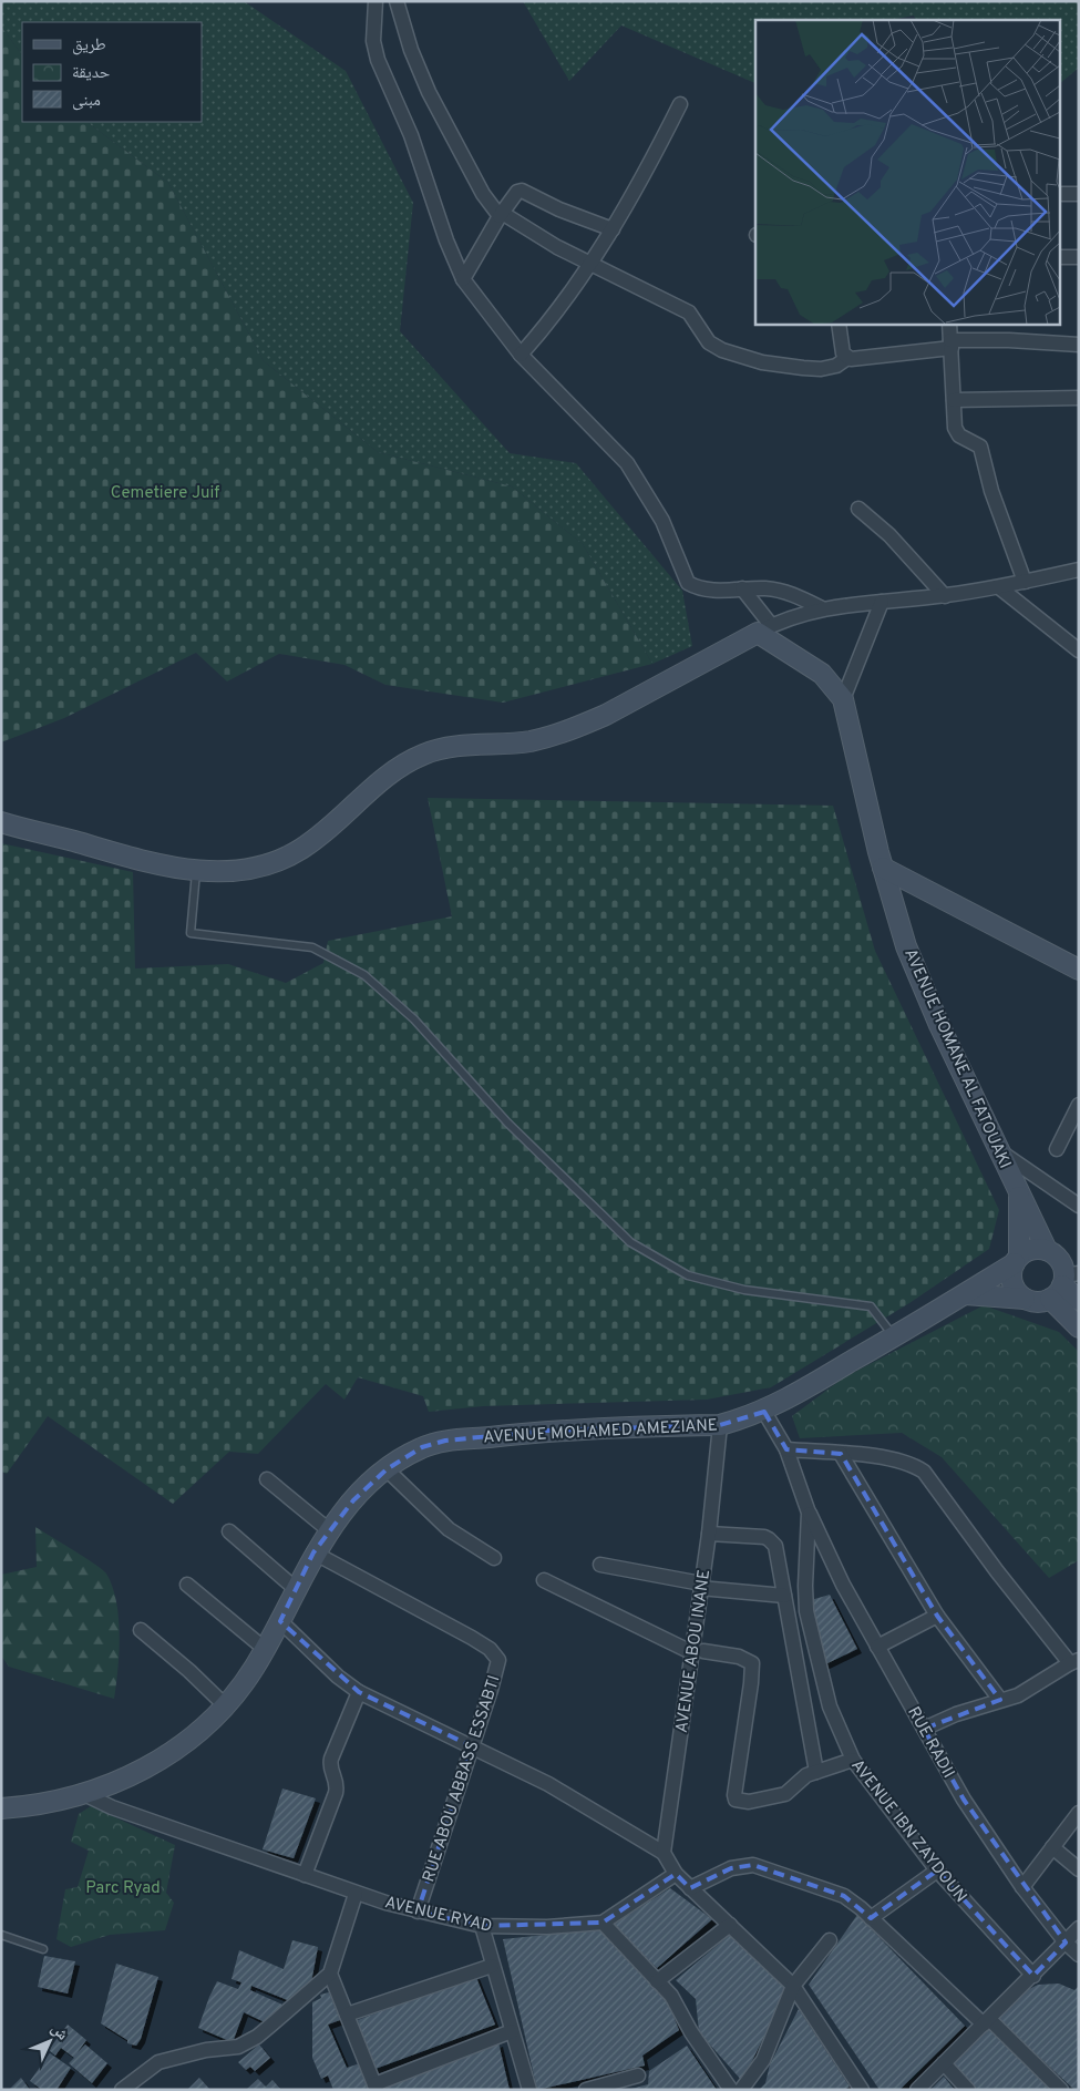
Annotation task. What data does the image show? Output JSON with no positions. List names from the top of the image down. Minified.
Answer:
{"streets":{"street":["AVENUE HOMANE AL FATOUAKI","AVENUE MOHAMED AMEZIANE","AVENUE ABOU INANE","RUE RADII","RUE ABOU ABBASS ESSABTI","AVENUE IBN ZAYDOUN","AVENUE RYAD"]},"crossings":[["AVENUE HOMANE AL FATOUAKI","AVENUE MOHAMED AMEZIANE"],["AVENUE MOHAMED AMEZIANE","AVENUE ABOU INANE"],["AVENUE MOHAMED AMEZIANE","RUE ABOU ABBASS ESSABTI"],["AVENUE MOHAMED AMEZIANE","AVENUE IBN ZAYDOUN"],["AVENUE MOHAMED AMEZIANE","AVENUE RYAD"],["RUE RADII","AVENUE IBN ZAYDOUN"],["RUE ABOU ABBASS ESSABTI","AVENUE RYAD"]],"parks":["Cemetiere Juif","Parc Ryad"],"legend":["طريق","حديقة","مبنى"],"north":"top right"}
